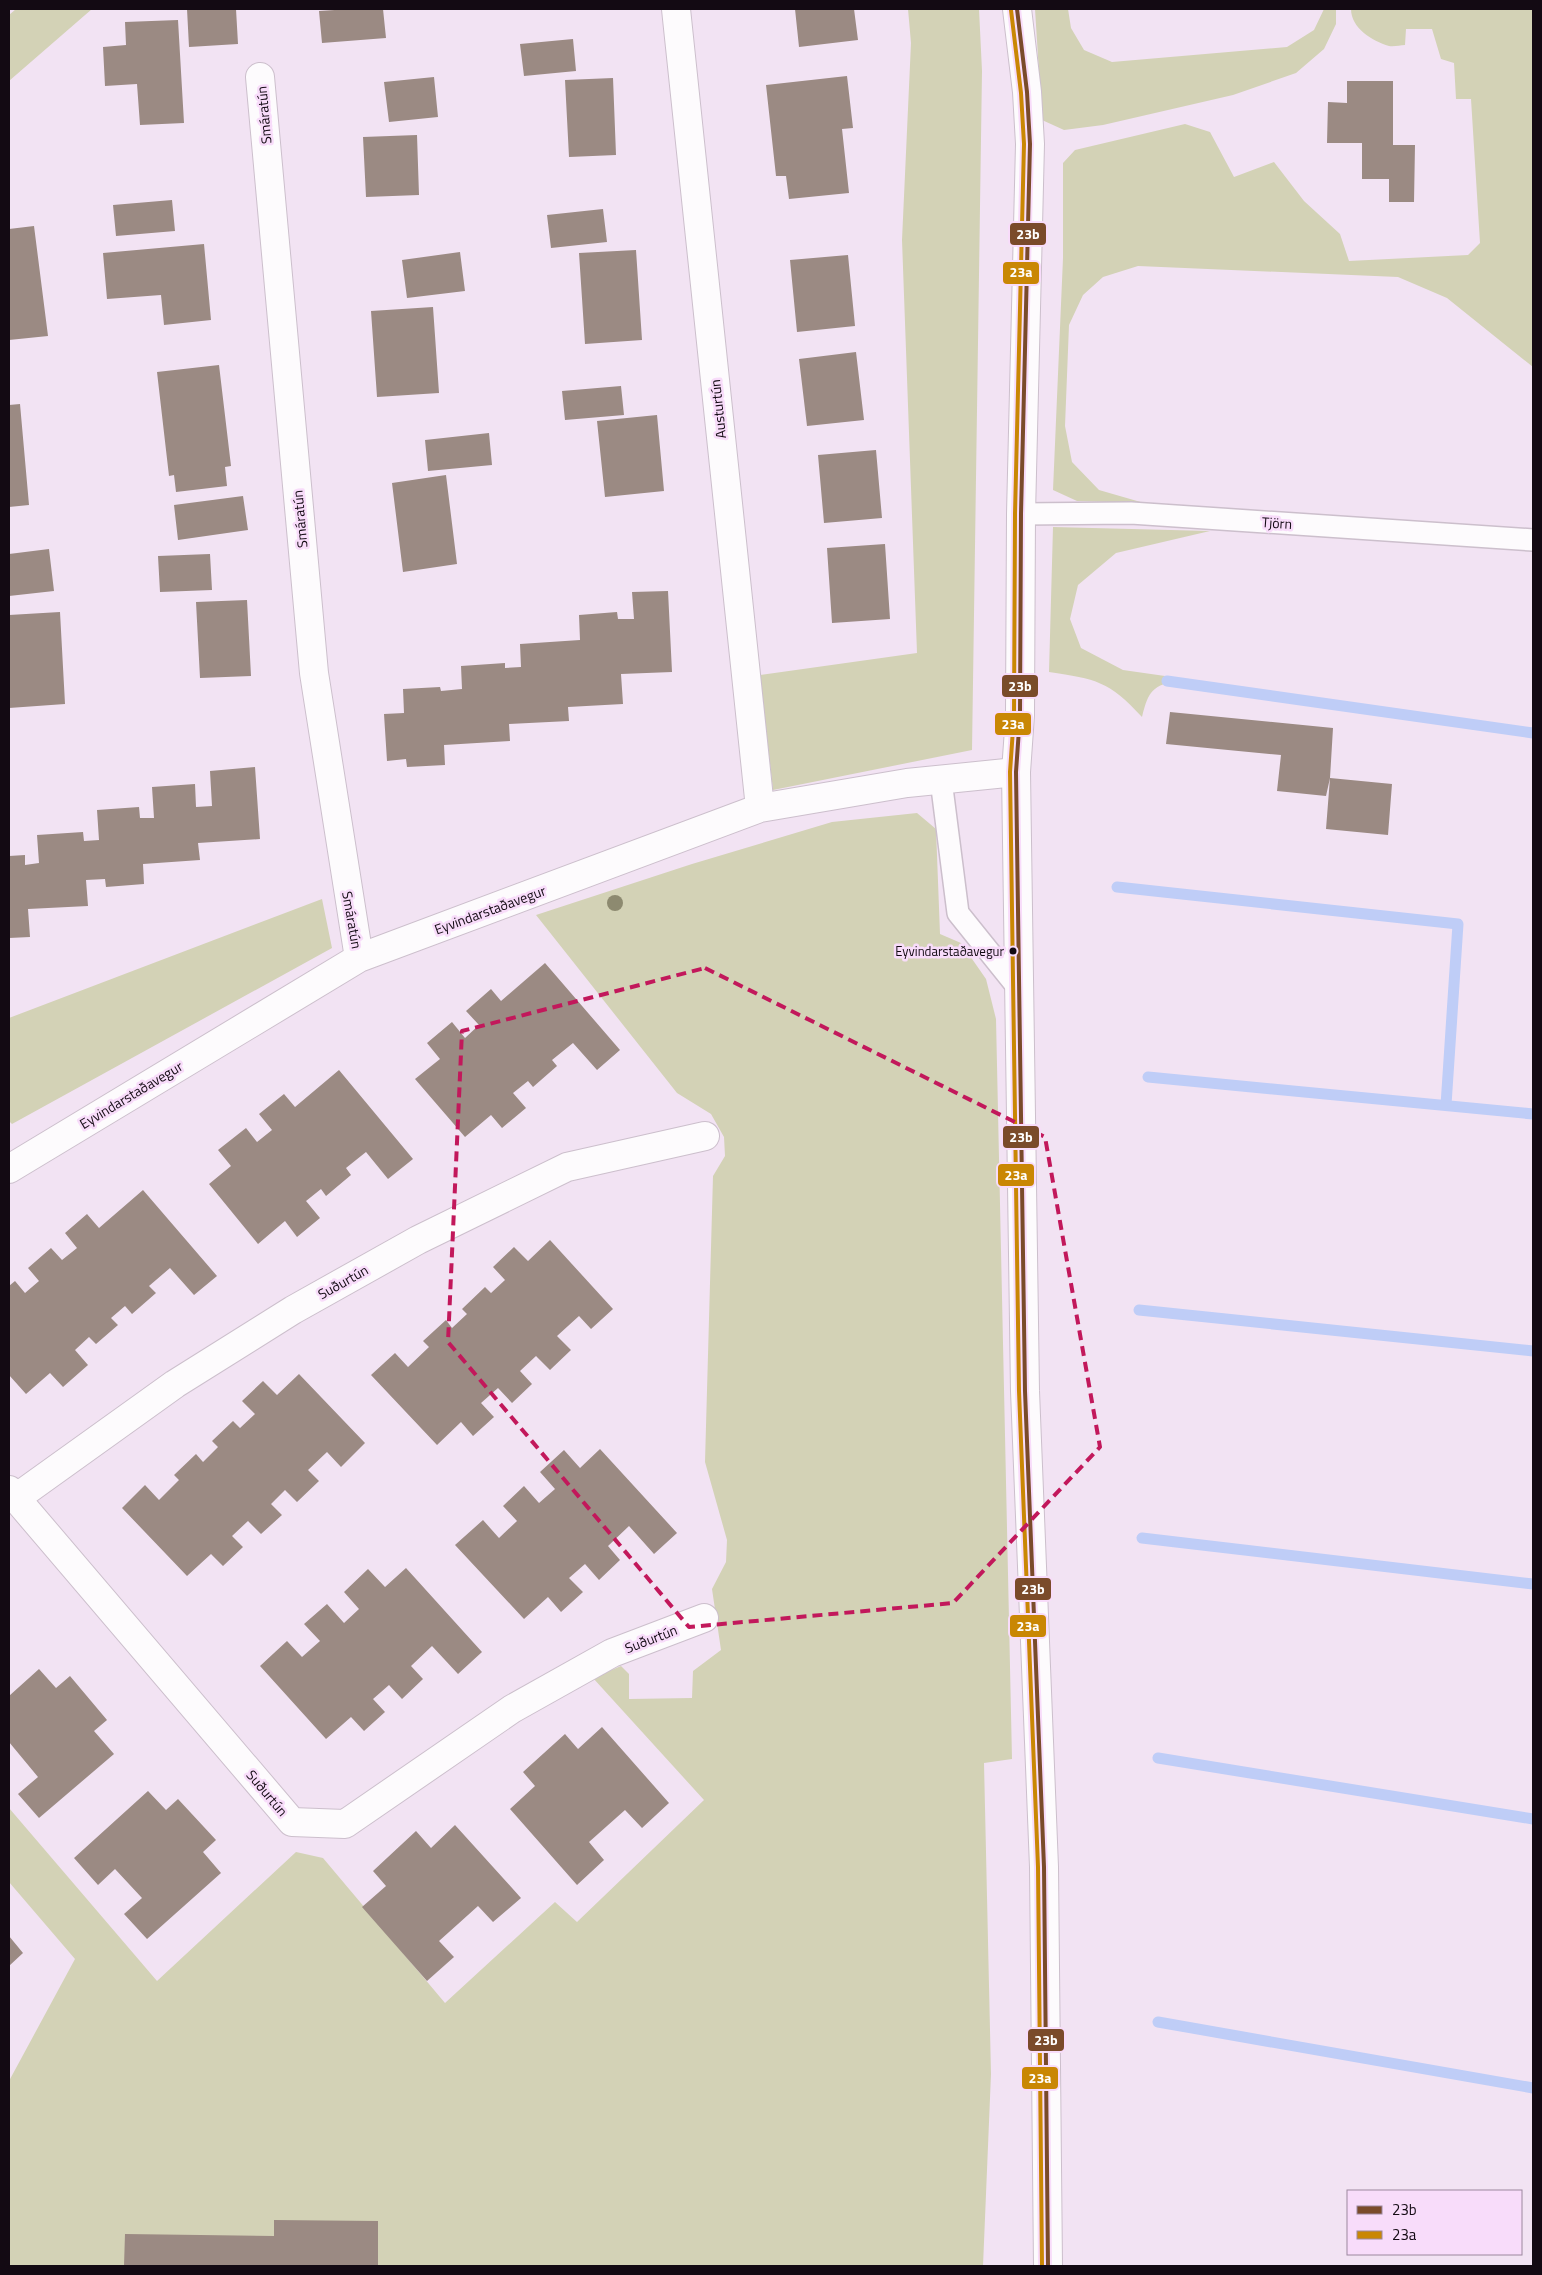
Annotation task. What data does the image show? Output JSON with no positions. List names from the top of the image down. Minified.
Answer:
{"streets":{"street":["Smáratún","Austurtún","Eyvindarstaðavegur","Suðurtún"],"lane":["Tjörn"]},"crossings":[["Smáratún","Eyvindarstaðavegur"],["Austurtún","Eyvindarstaðavegur"]],"places":["Eyvindarstaðavegur"],"lines":["transit line 23b","transit line 23a"],"legend":["23b","23a"]}
